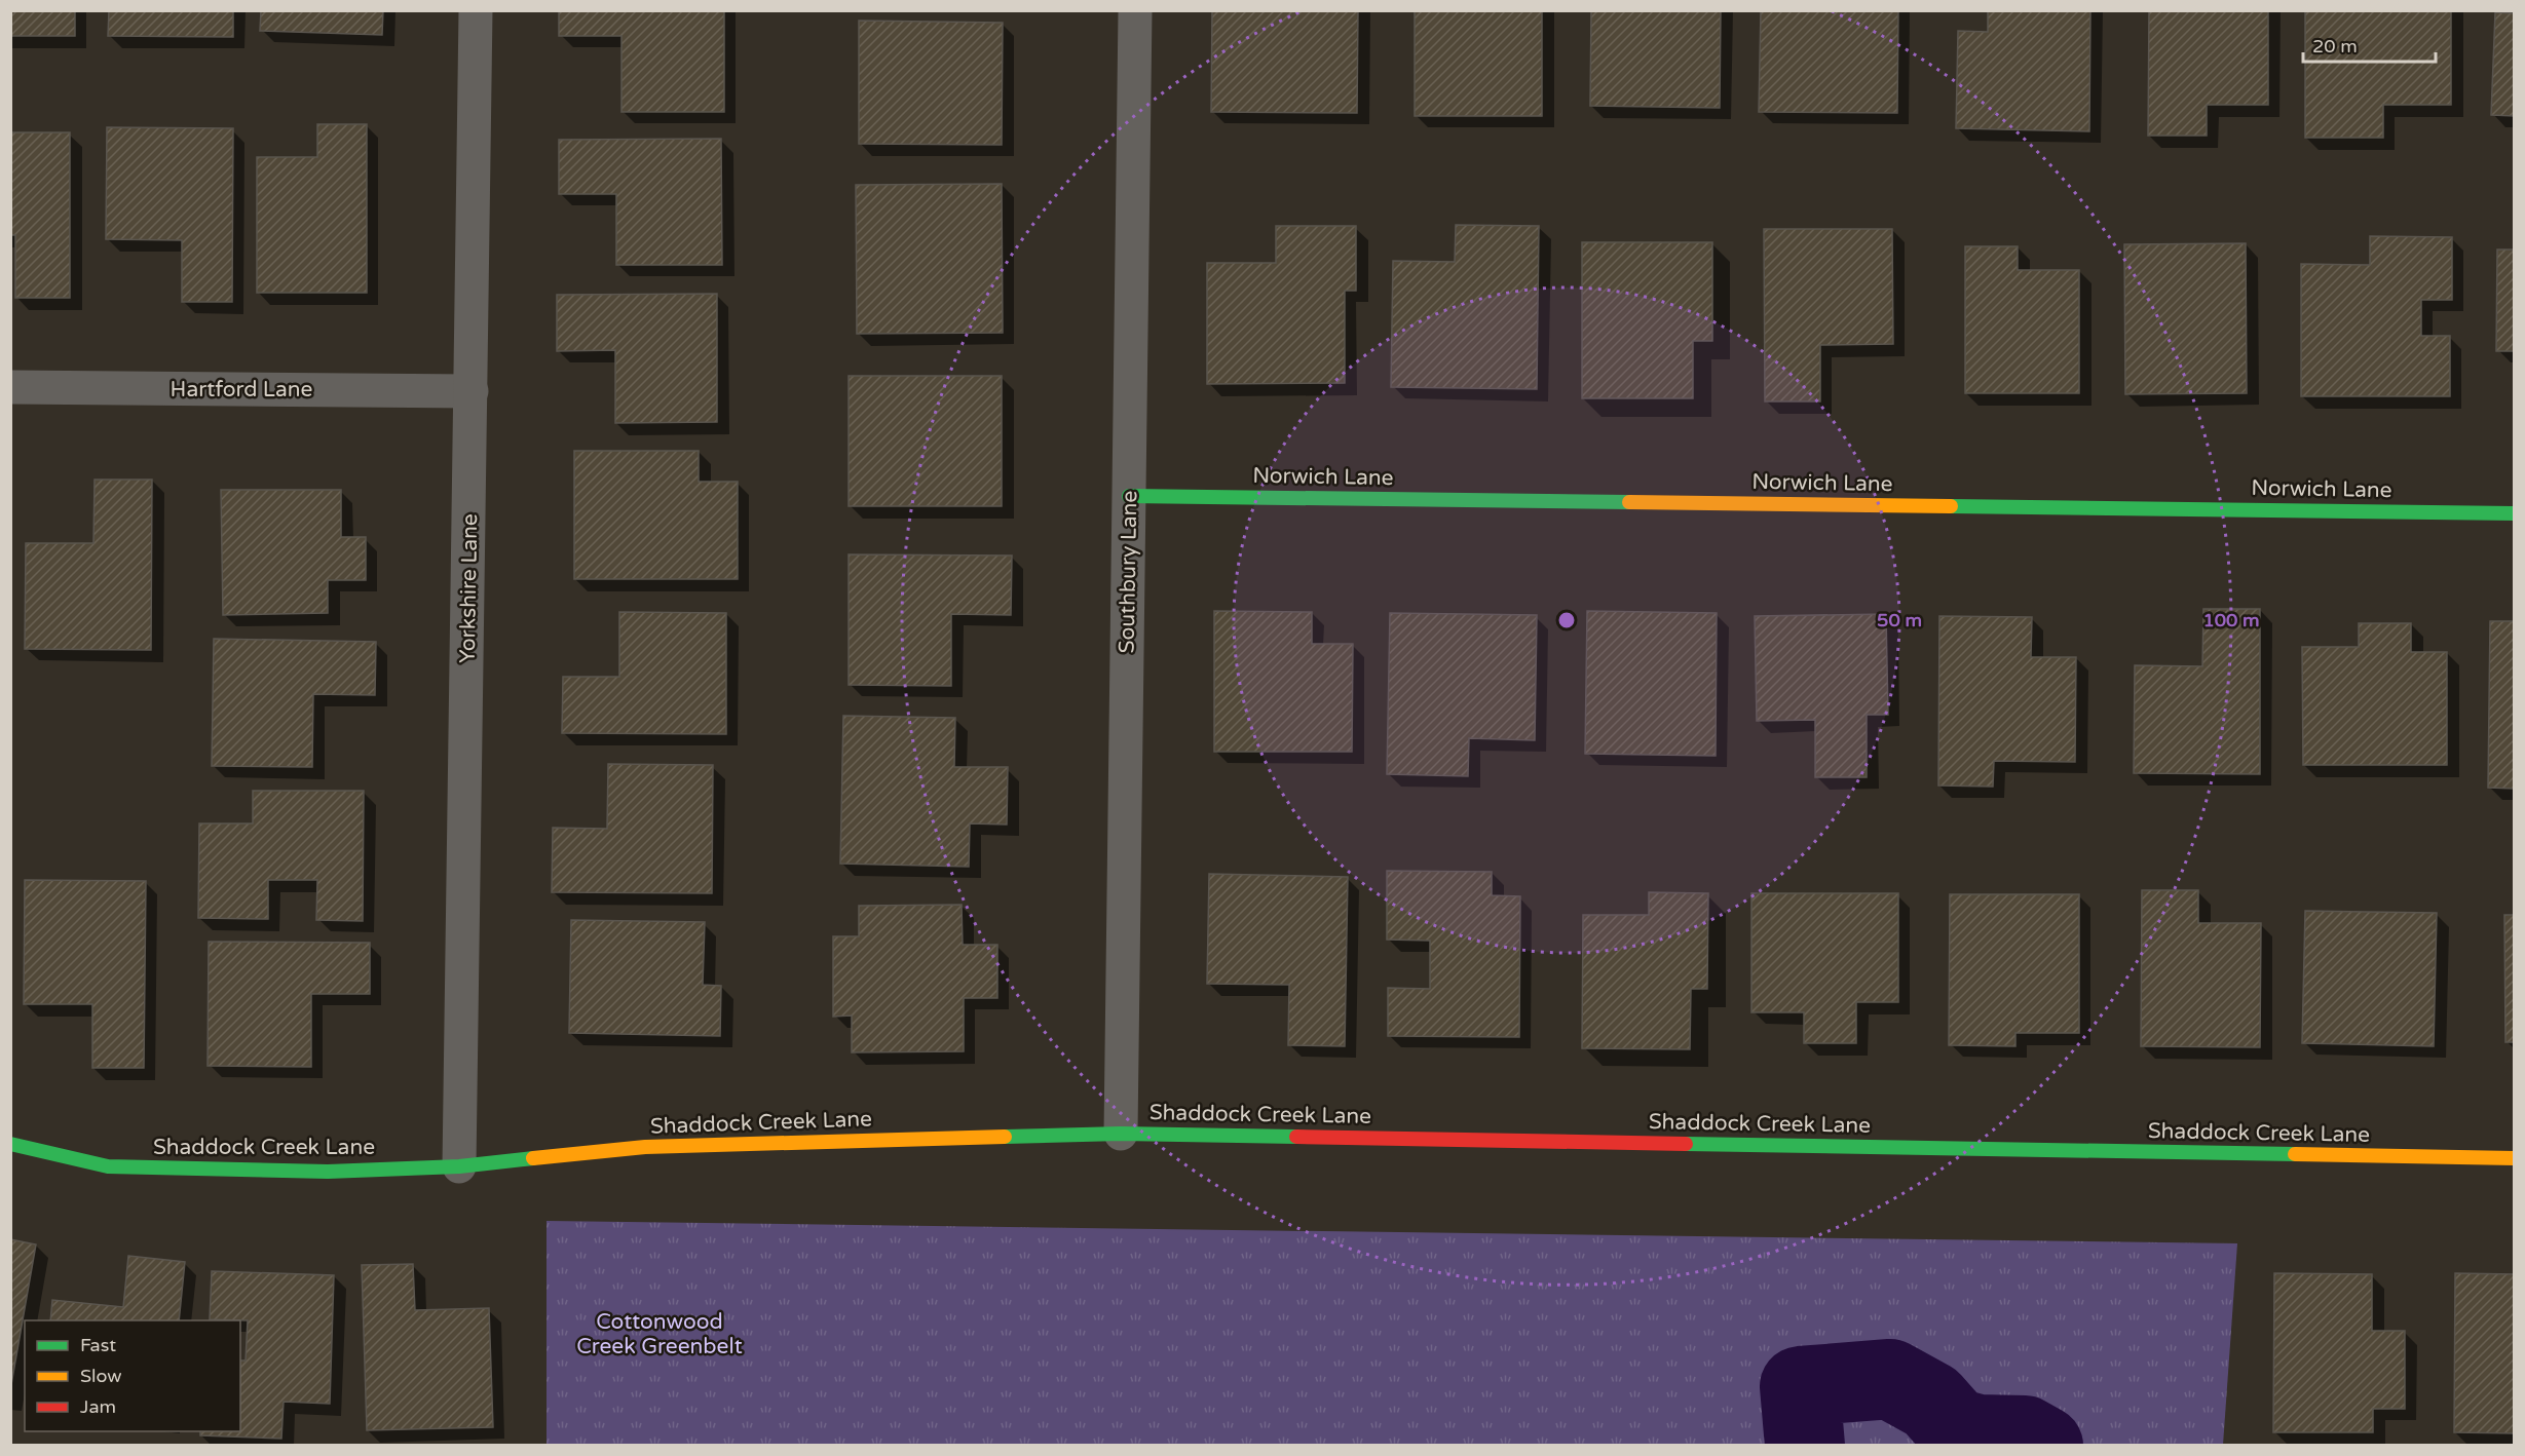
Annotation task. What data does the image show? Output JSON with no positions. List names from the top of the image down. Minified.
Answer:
{"streets":{"street":["Hartford Lane","Norwich Lane","Southbury Lane","Yorkshire Lane","Shaddock Creek Lane"]},"crossings":[["Hartford Lane","Yorkshire Lane"],["Norwich Lane","Southbury Lane"],["Southbury Lane","Shaddock Creek Lane"],["Yorkshire Lane","Shaddock Creek Lane"]],"parks":["Cottonwood Creek Greenbelt"],"legend":["Fast","Slow","Jam"],"scale_bar":"20 m","rings":["50 m","100 m"]}
